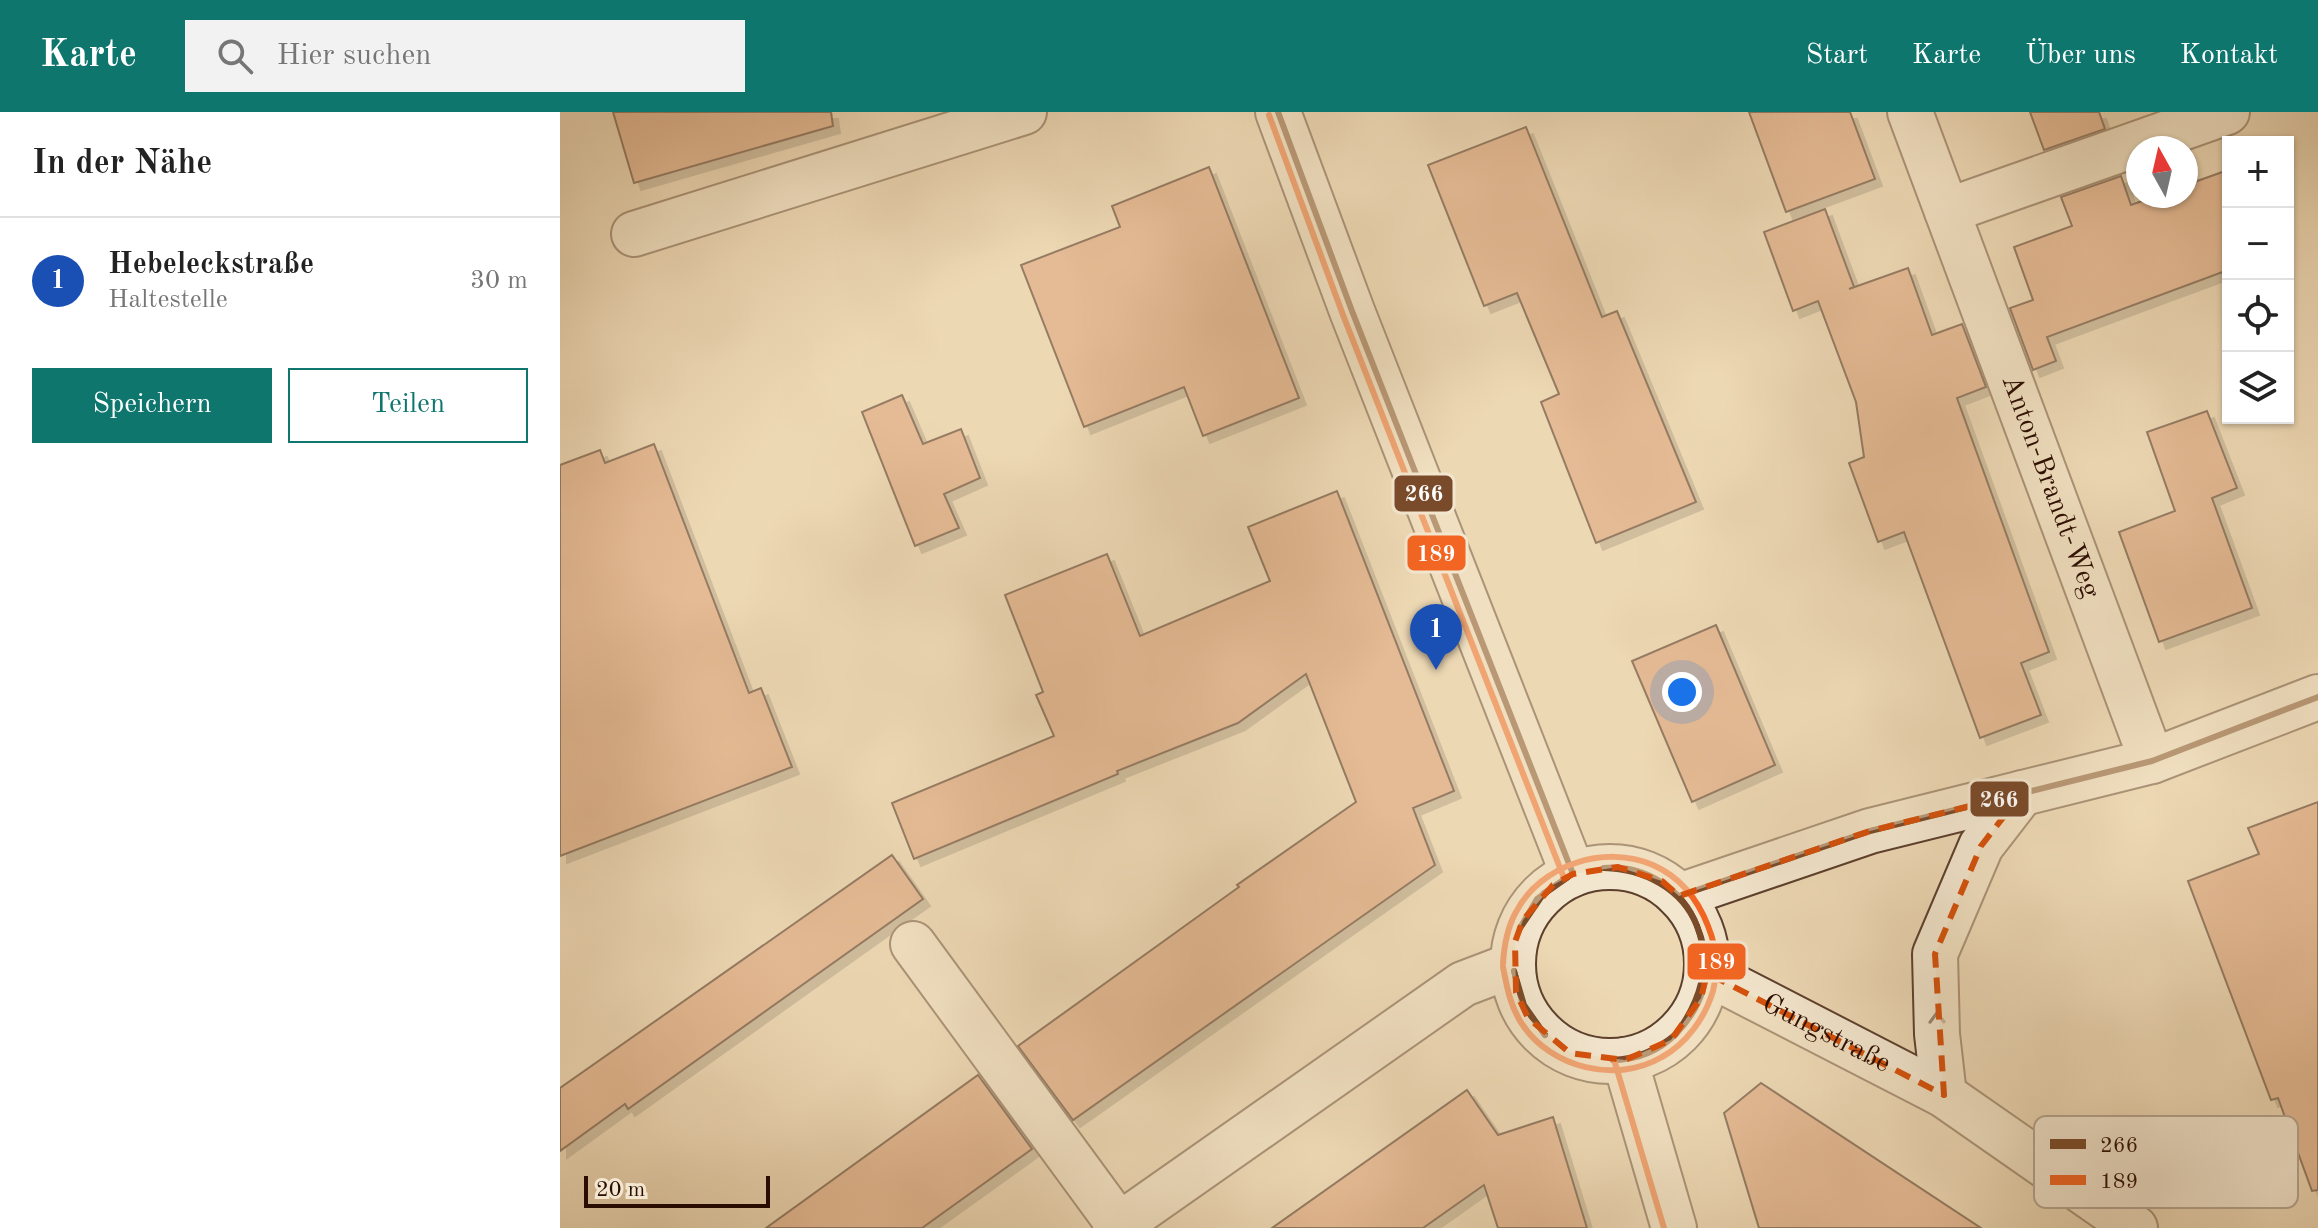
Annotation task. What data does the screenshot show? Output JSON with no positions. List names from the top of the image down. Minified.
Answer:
{"streets":{"street":["Anton-Brandt-Weg","Gungstraße"]},"lines":["transit line 266","transit line 189"],"legend":["266","189"],"scale_bar":"20 m","north":"top","page":{"header":"Karte","search":"Hier suchen","nav":["Start","Karte","Über uns","Kontakt"],"heading":"In der Nähe","map_buttons":["+","−"],"list":[{"mark":"1","name":"Hebeleckstraße","note":"Haltestelle","value":"30 m"}],"buttons":["Speichern","Teilen"],"pins":"1","scale":"20 m"}}
